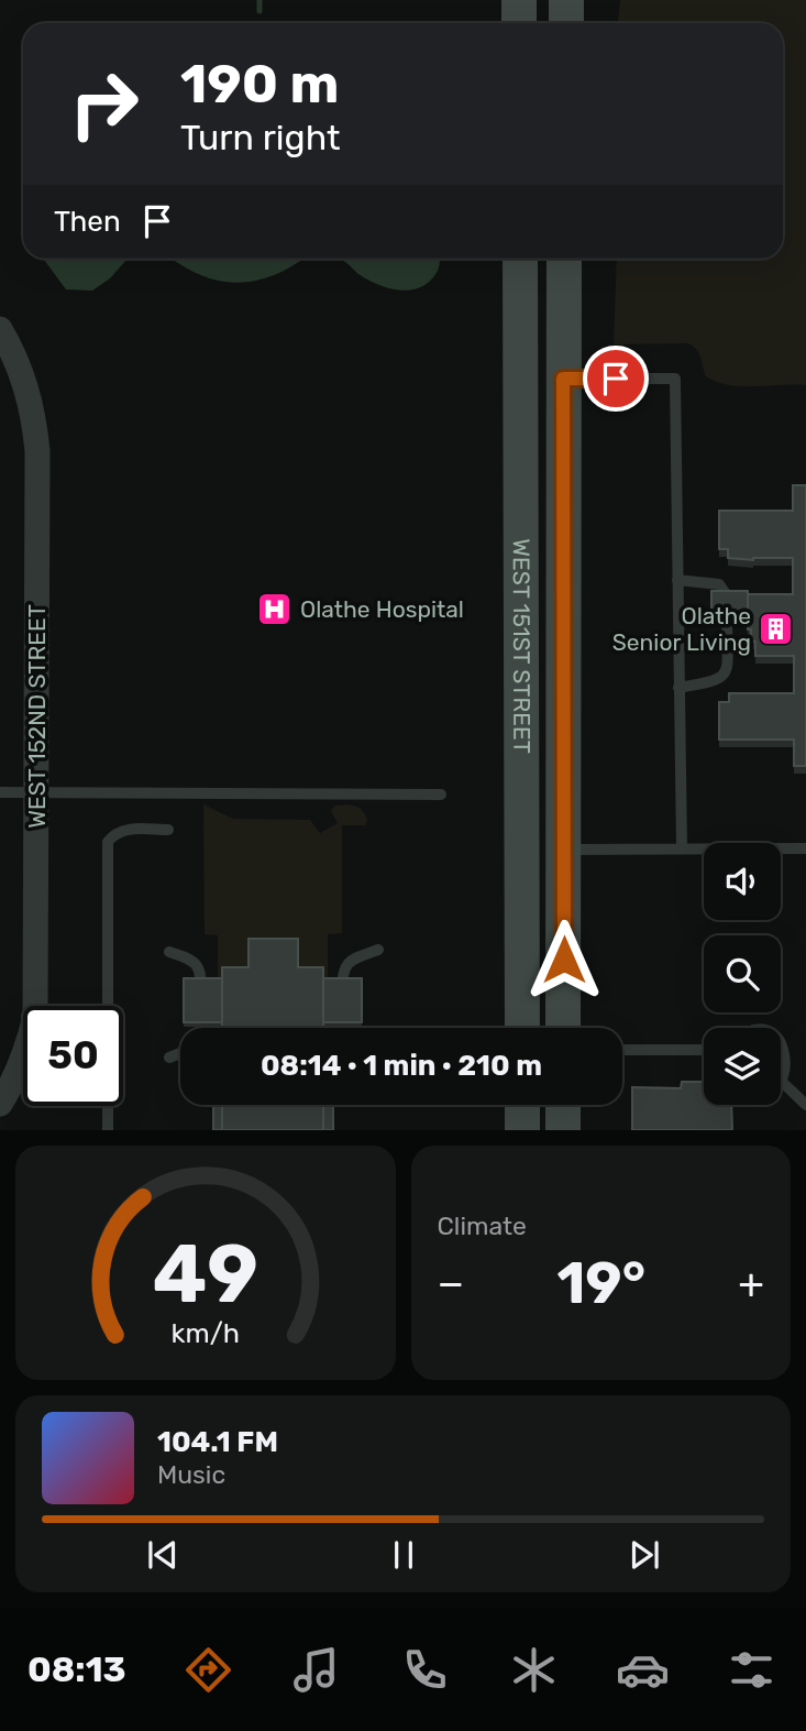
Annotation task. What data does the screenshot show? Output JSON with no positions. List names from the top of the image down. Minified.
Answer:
{"streets":{"main road":["WEST 151ST STREET"],"street":["WEST 152ND STREET"]},"places":{"hospital":["Olathe Hospital"],"building":["Olathe Senior Living"]},"page":{"turn":["190 m","Turn right"],"then":"Then","limit":"50","trip":"08:14 · 1 min · 210 m","tile":"Climate","heat":["−","19°","+"],"song":["104.1 FM","Music"],"tabs":"08:13","gauge":["49","km/h"]}}
